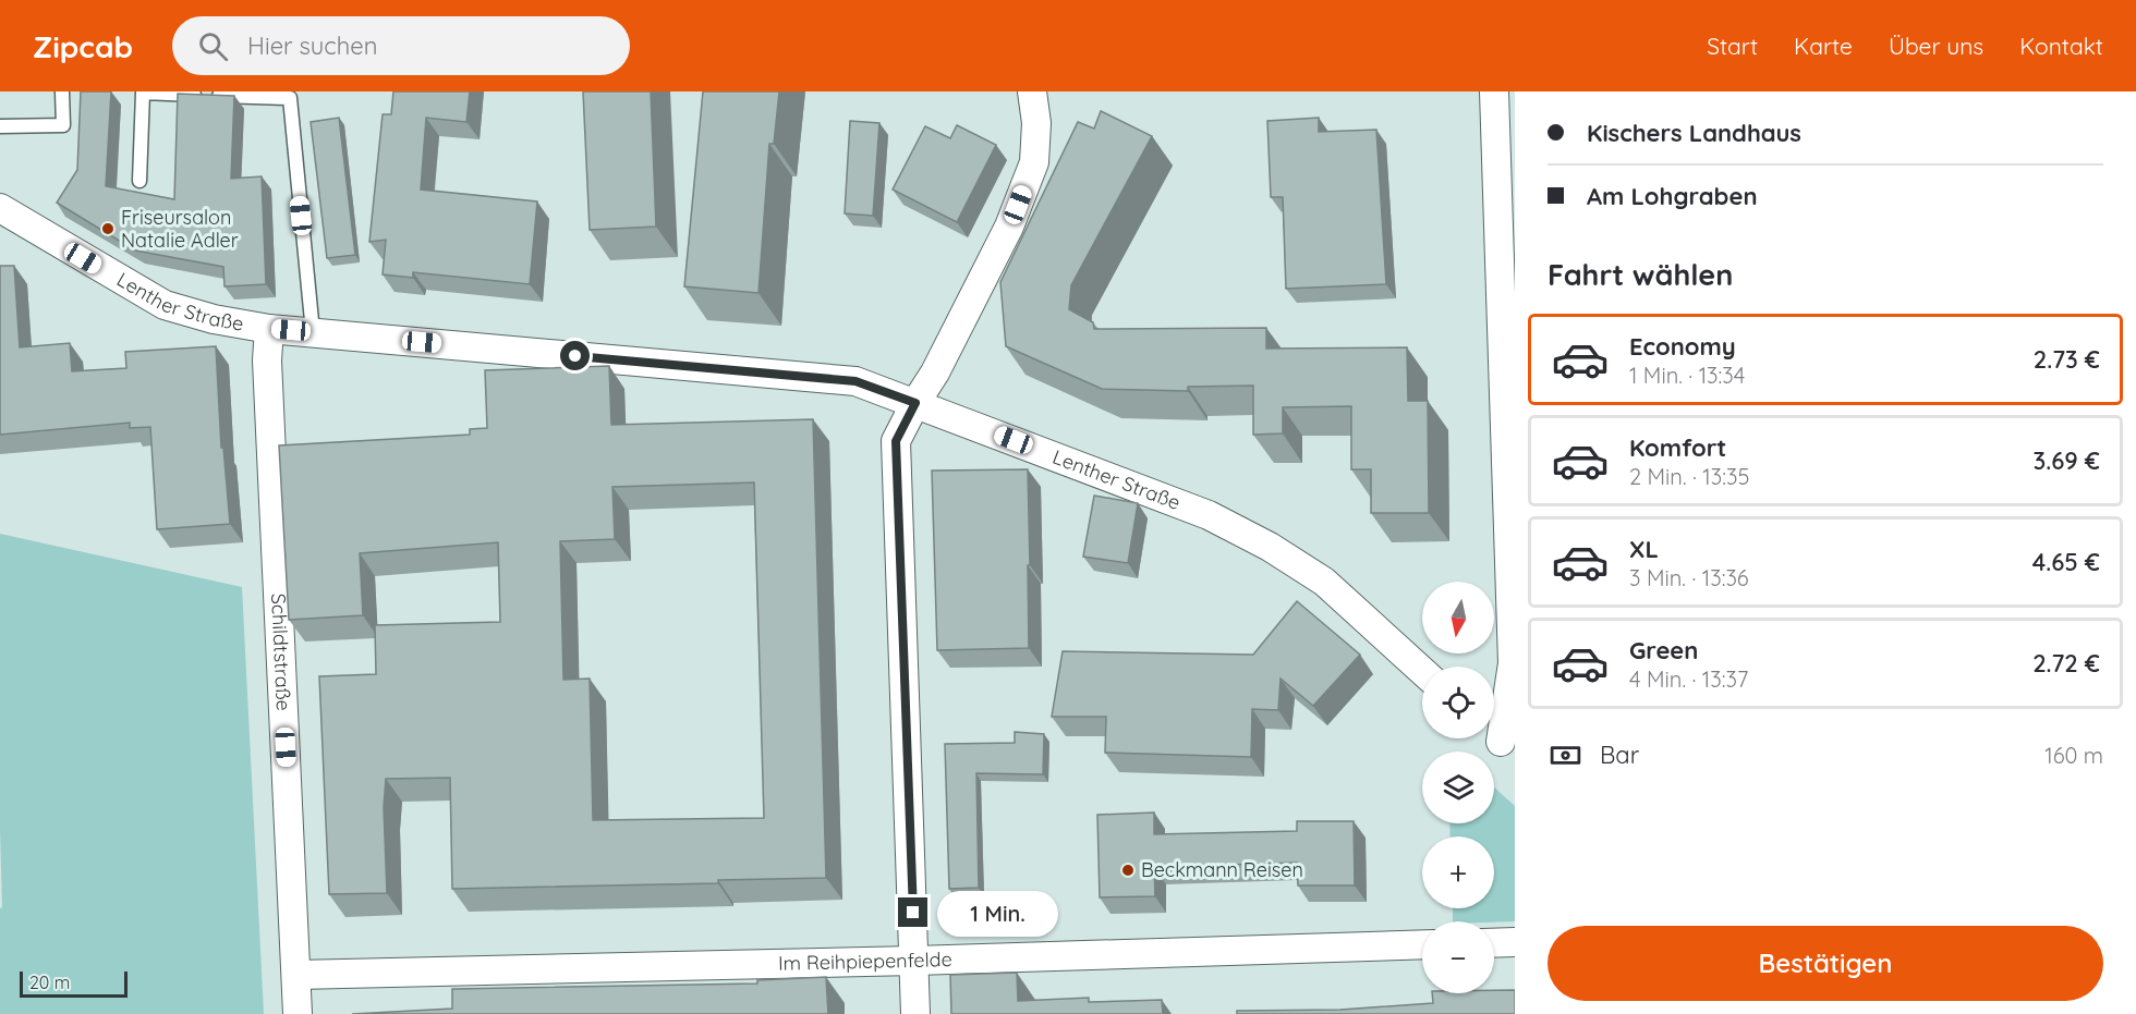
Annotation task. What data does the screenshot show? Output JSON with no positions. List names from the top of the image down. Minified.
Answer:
{"streets":{"street":["Lenther Straße","Schildtstraße","Im Reihpiepenfelde"]},"crossings":[["Lenther Straße","Schildtstraße"],["Schildtstraße","Im Reihpiepenfelde"]],"places":["Friseursalon Natalie Adler","Beckmann Reisen"],"scale_bar":"20 m","north":"bottom","page":{"header":"Zipcab","search":"Hier suchen","nav":["Start","Karte","Über uns","Kontakt"],"banner":["Kischers Landhaus","Am Lohgraben"],"heading":"Fahrt wählen","list":[{"name":"Economy","note":"1 Min. · 13:34","value":"2.73 €"},{"name":"Komfort","note":"2 Min. · 13:35","value":"3.69 €"},{"name":"XL","note":"3 Min. · 13:36","value":"4.65 €"},{"name":"Green","note":"4 Min. · 13:37","value":"2.72 €"}],"map_buttons":["+","−"],"pay":["Bar","160 m"],"bubble":"1 Min.","buttons":"Bestätigen","scale":"20 m"}}
